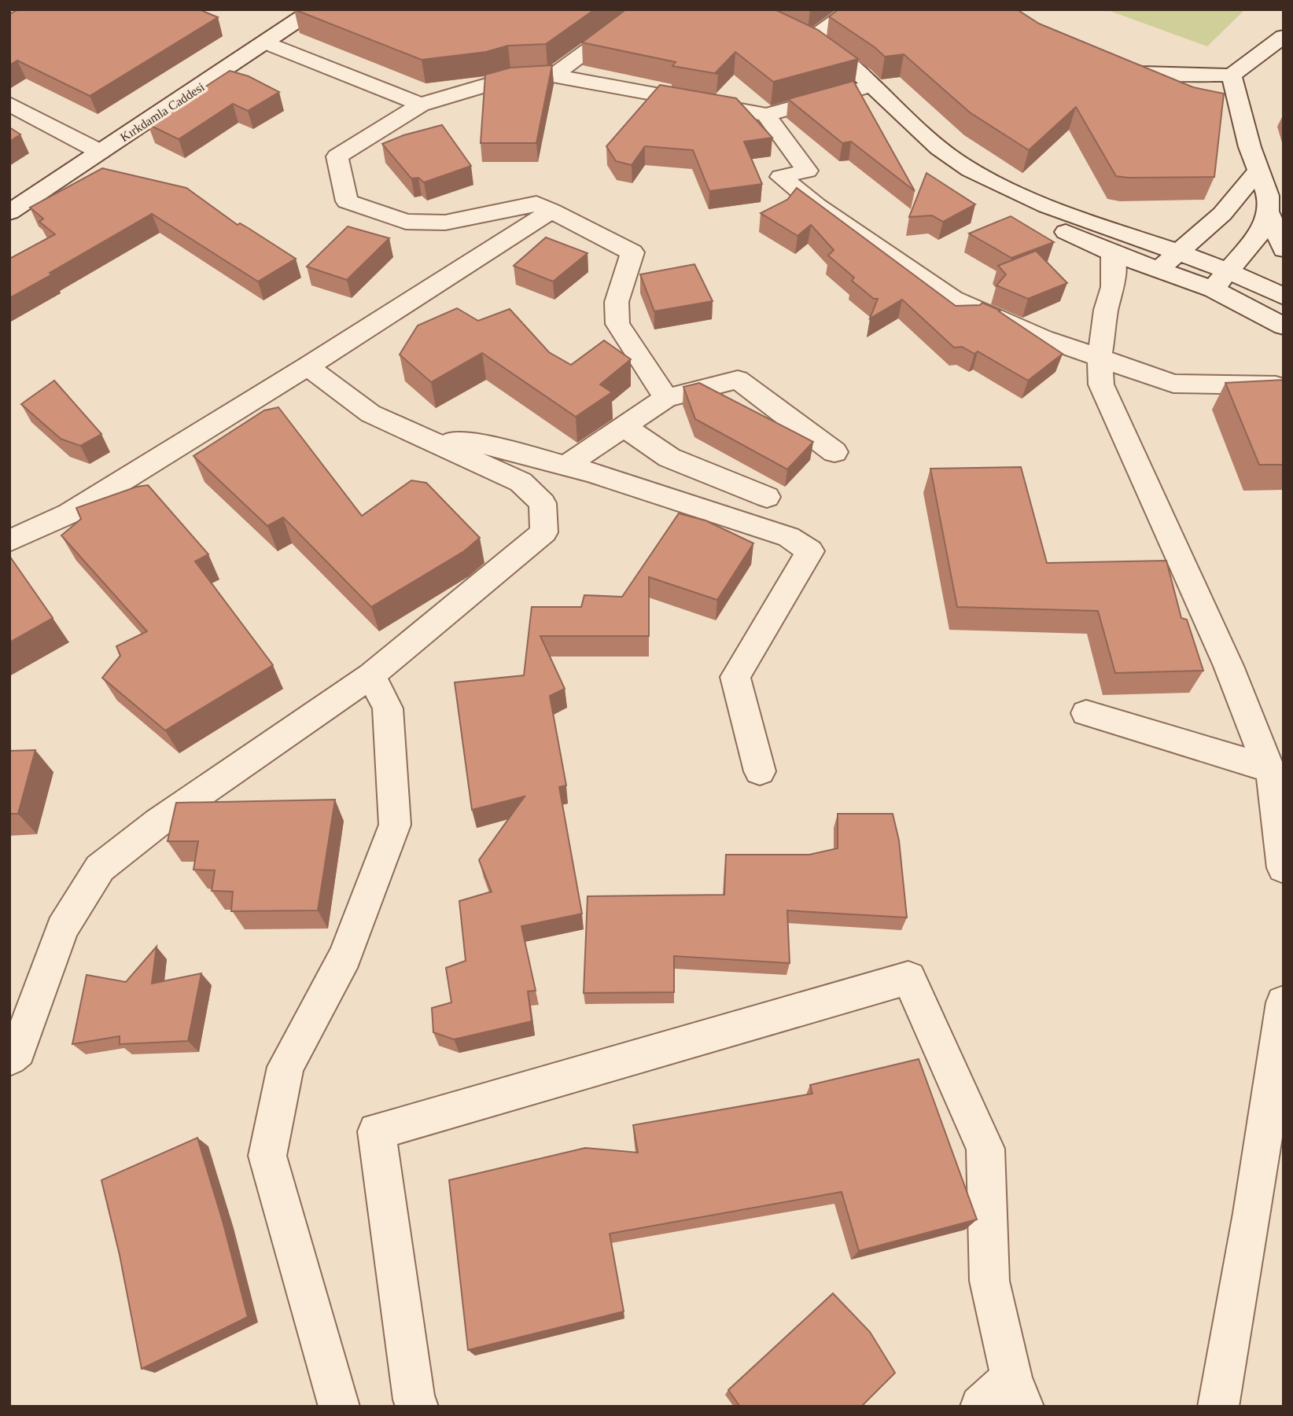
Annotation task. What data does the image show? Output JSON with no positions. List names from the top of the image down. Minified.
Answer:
{"streets":{"street":["Kırkdamla Caddesi"]}}
